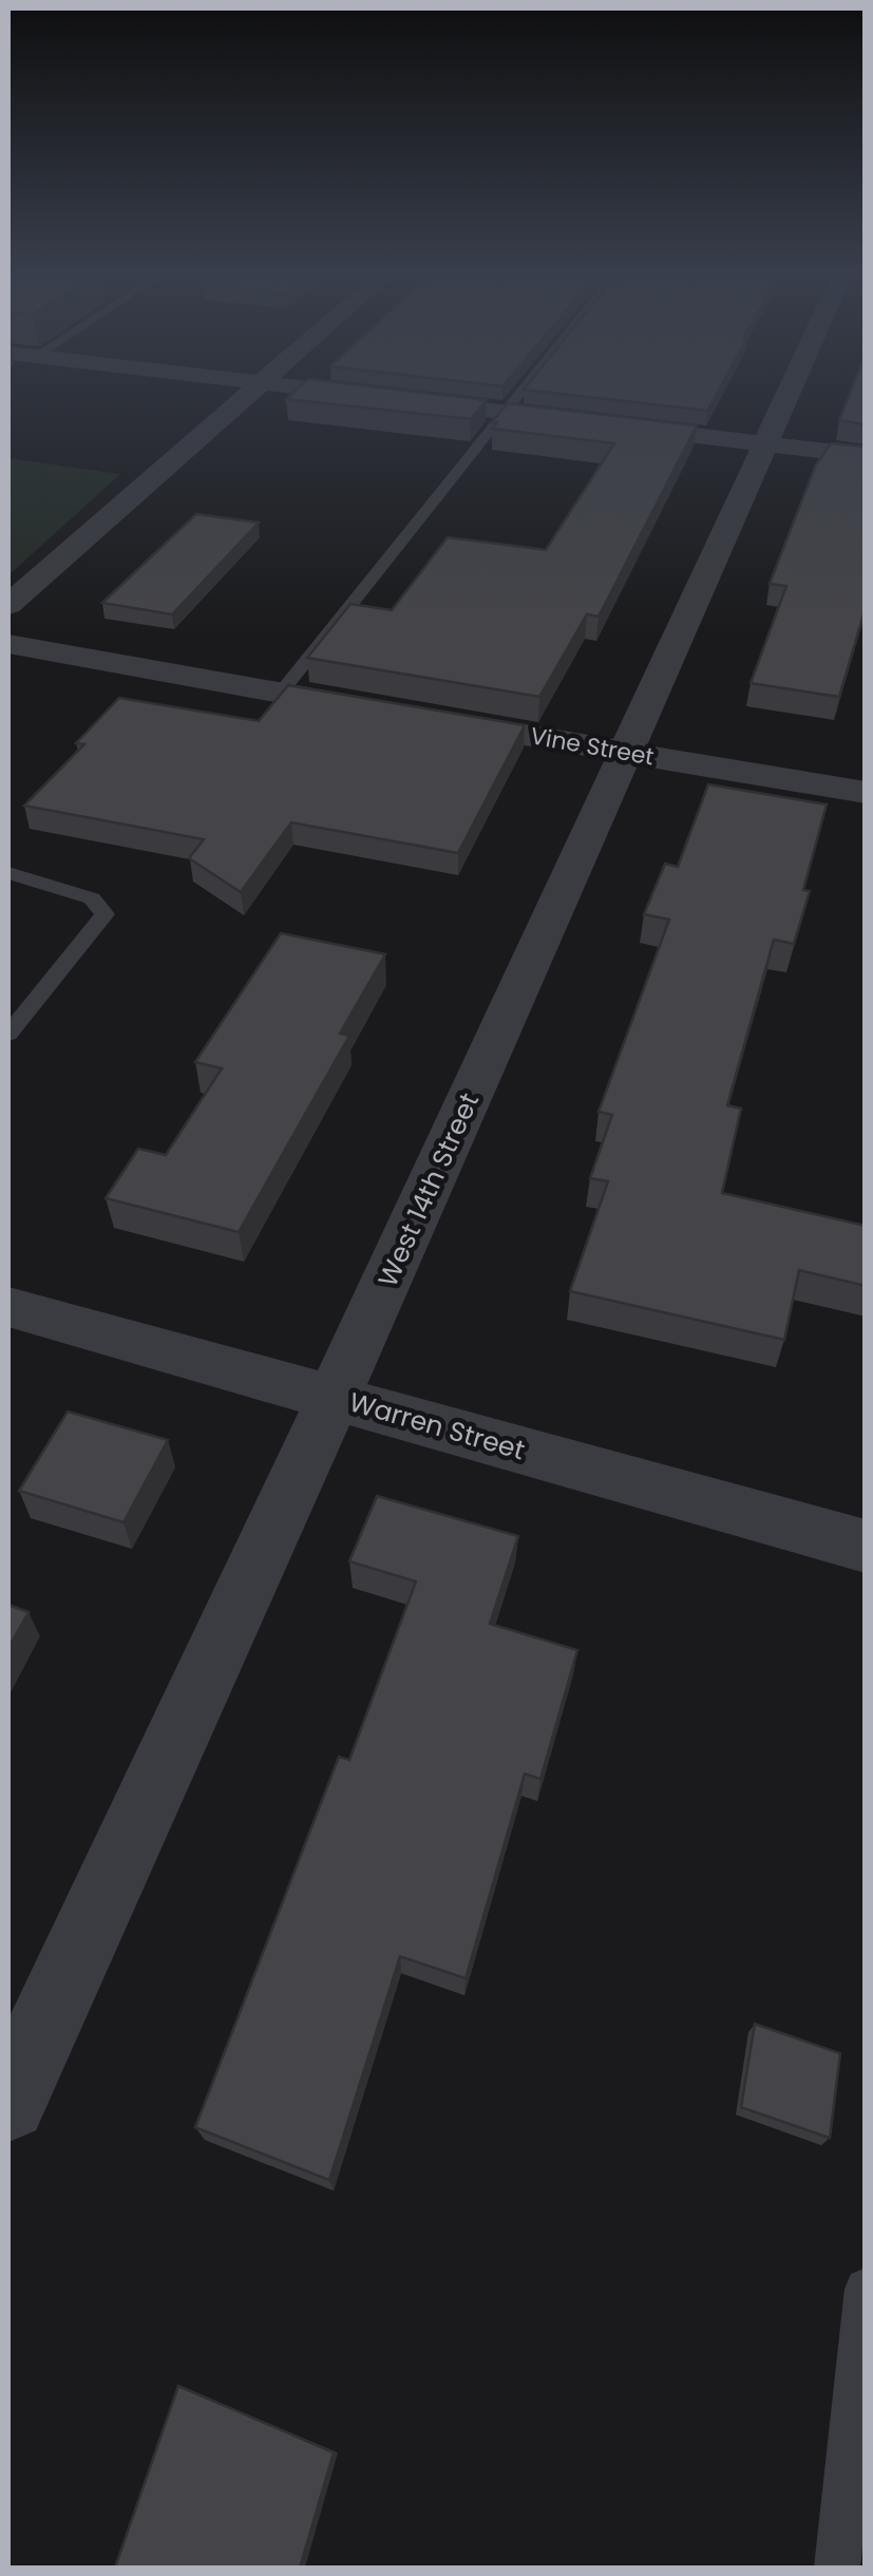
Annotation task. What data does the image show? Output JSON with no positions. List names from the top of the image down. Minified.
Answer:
{"streets":{"street":["Vine Street","West 14th Street","Warren Street"]},"crossings":[["Vine Street","West 14th Street"],["West 14th Street","Warren Street"]]}
